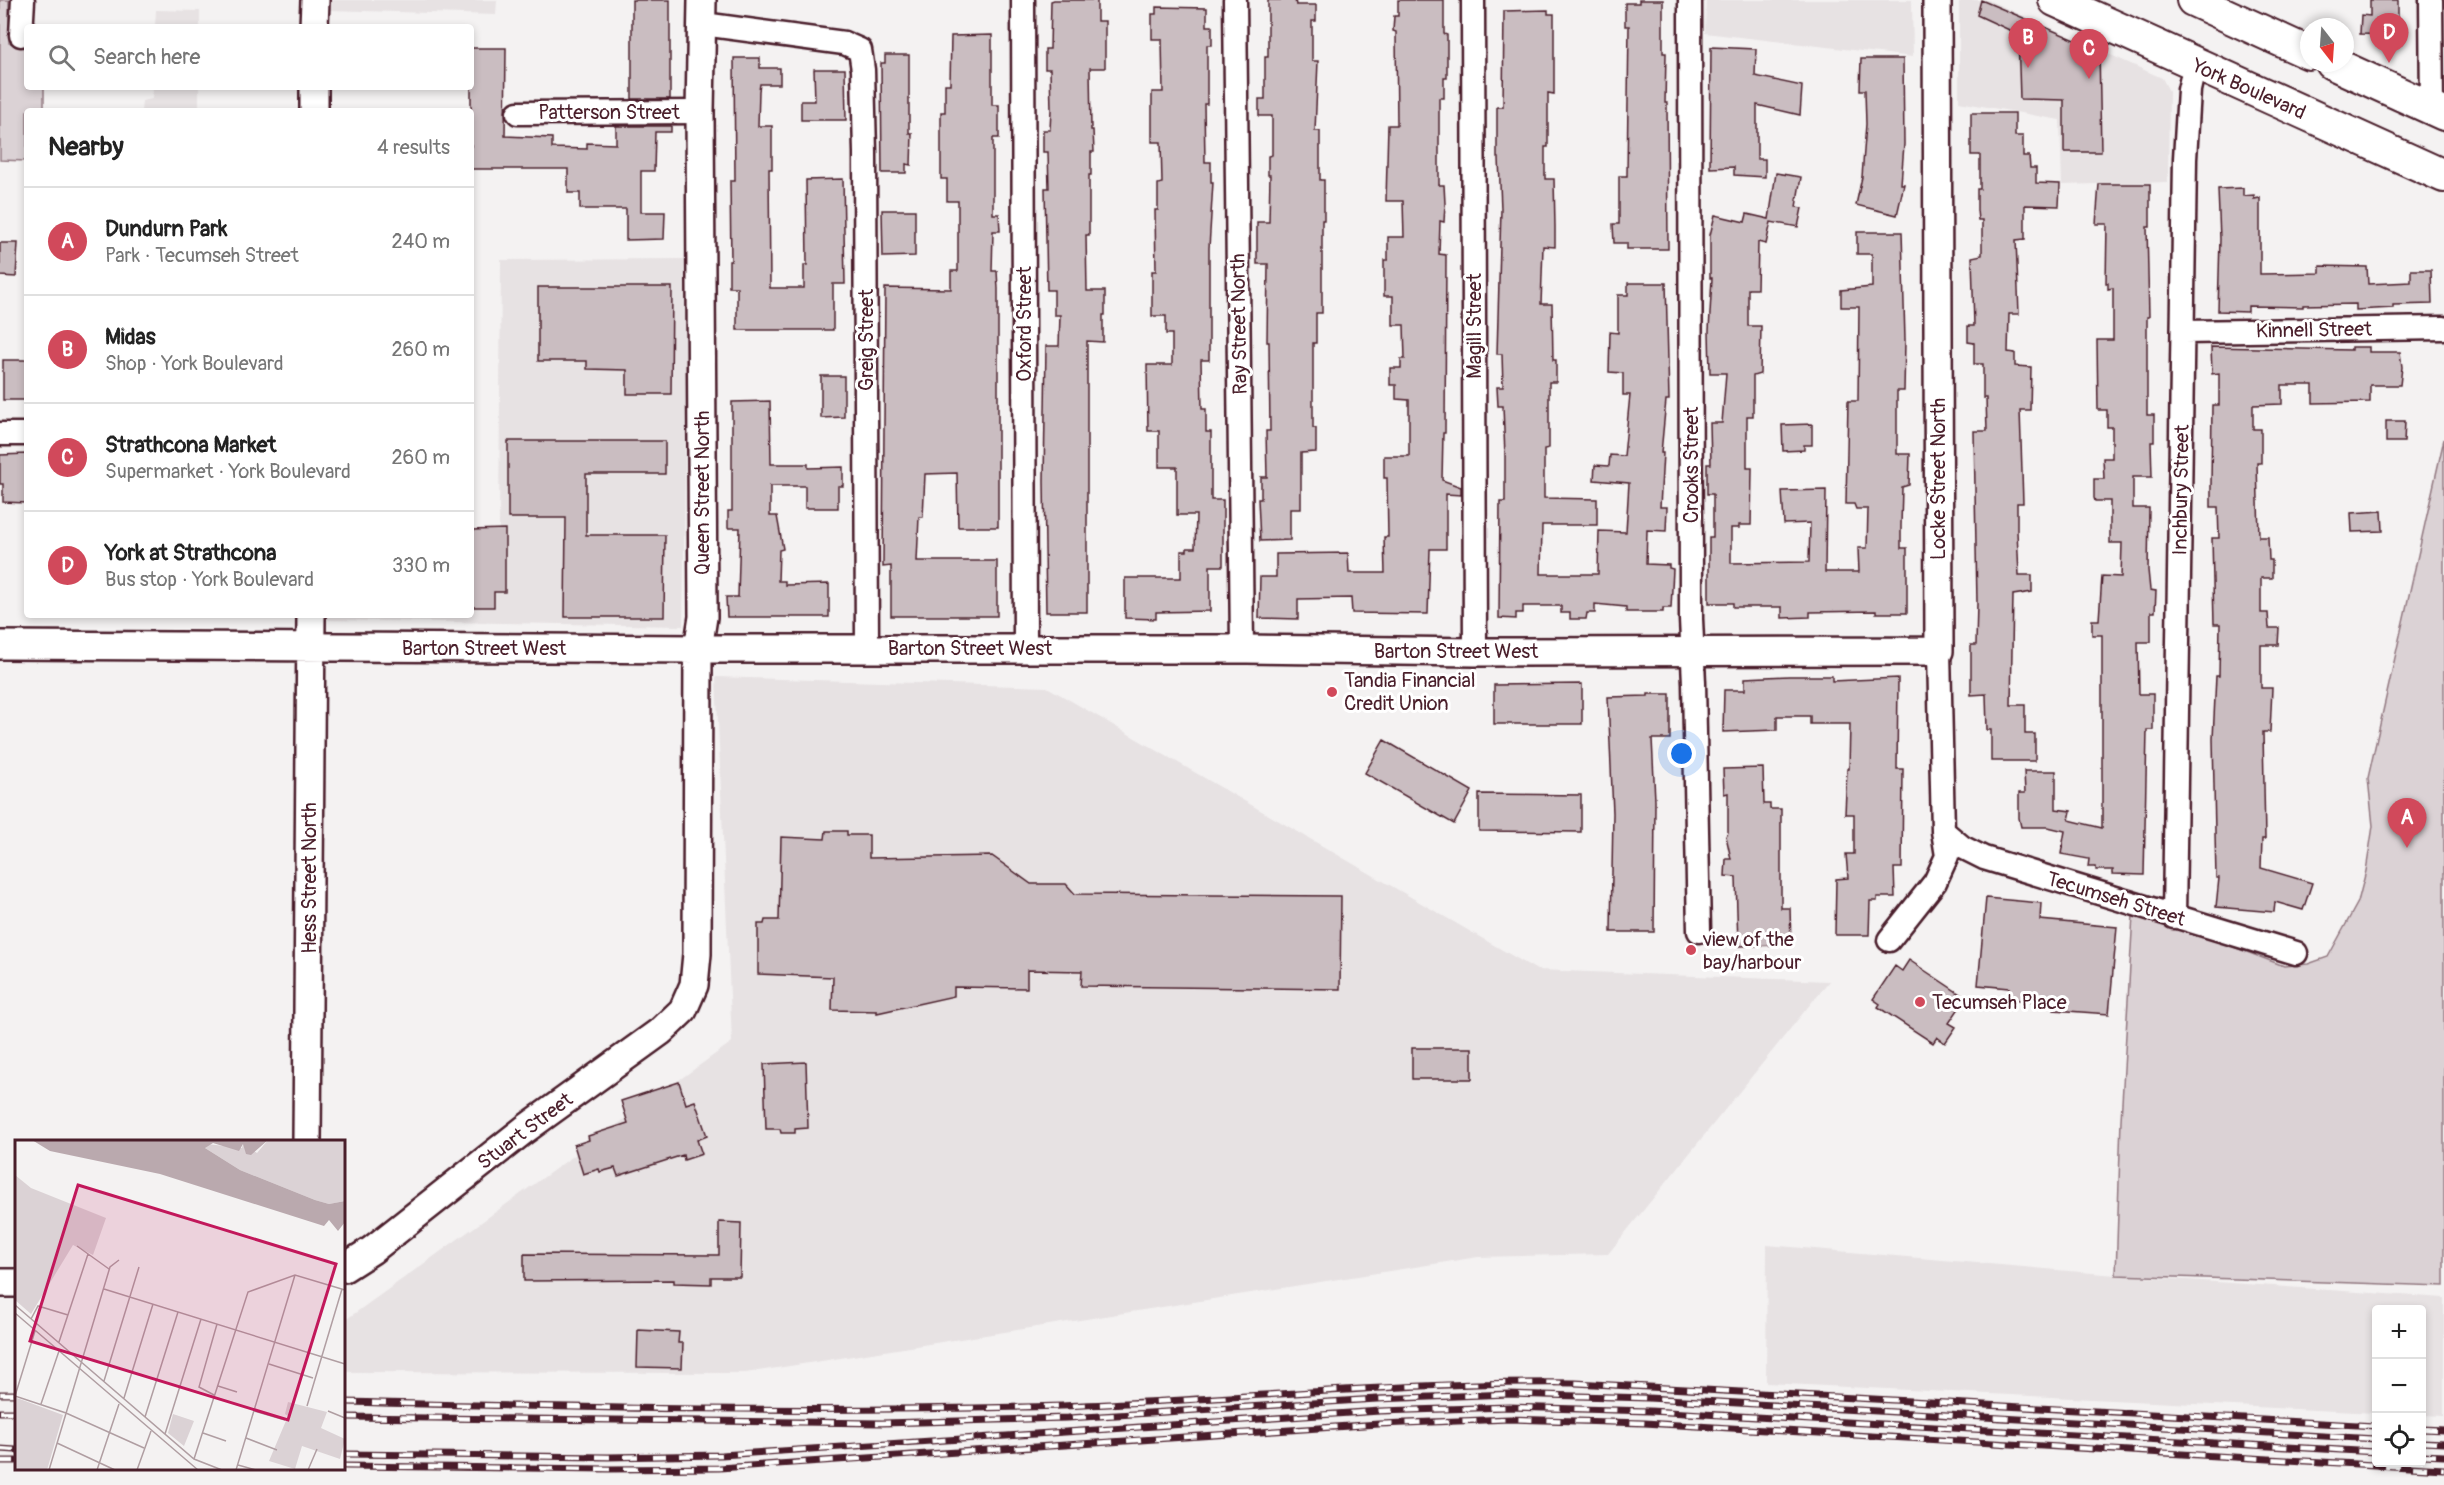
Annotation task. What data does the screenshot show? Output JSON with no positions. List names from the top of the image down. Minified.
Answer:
{"streets":{"main road":["York Boulevard"],"street":["Patterson Street","Oxford Street","Ray Street North","Magill Street","Kinnell Street","Greig Street","Crooks Street","Locke Street North","Inchbury Street","Queen Street North","Barton Street West","Hess Street North","Tecumseh Street","Stuart Street"]},"crossings":[["York Boulevard","Inchbury Street"],["Patterson Street","Queen Street North"],["Oxford Street","Barton Street West"],["Ray Street North","Barton Street West"],["Magill Street","Barton Street West"],["Kinnell Street","Inchbury Street"],["Greig Street","Queen Street North"],["Greig Street","Barton Street West"],["Crooks Street","Barton Street West"],["Locke Street North","Barton Street West"],["Locke Street North","Tecumseh Street"],["Inchbury Street","Tecumseh Street"],["Queen Street North","Barton Street West"],["Queen Street North","Stuart Street"],["Barton Street West","Hess Street North"]],"places":["Tandia Financial Credit Union","view of the bay/harbour","Tecumseh Place"],"north":"bottom","page":{"pins":["D","B","C","A"],"search":"Search here","heading":["Nearby","4 results"],"list":[{"mark":"A","name":"Dundurn Park","note":"Park · Tecumseh Street","value":"240 m"},{"mark":"B","name":"Midas","note":"Shop · York Boulevard","value":"260 m"},{"mark":"C","name":"Strathcona Market","note":"Supermarket · York Boulevard","value":"260 m"},{"mark":"D","name":"York at Strathcona","note":"Bus stop · York Boulevard","value":"330 m"}],"map_buttons":["+","−"]}}
